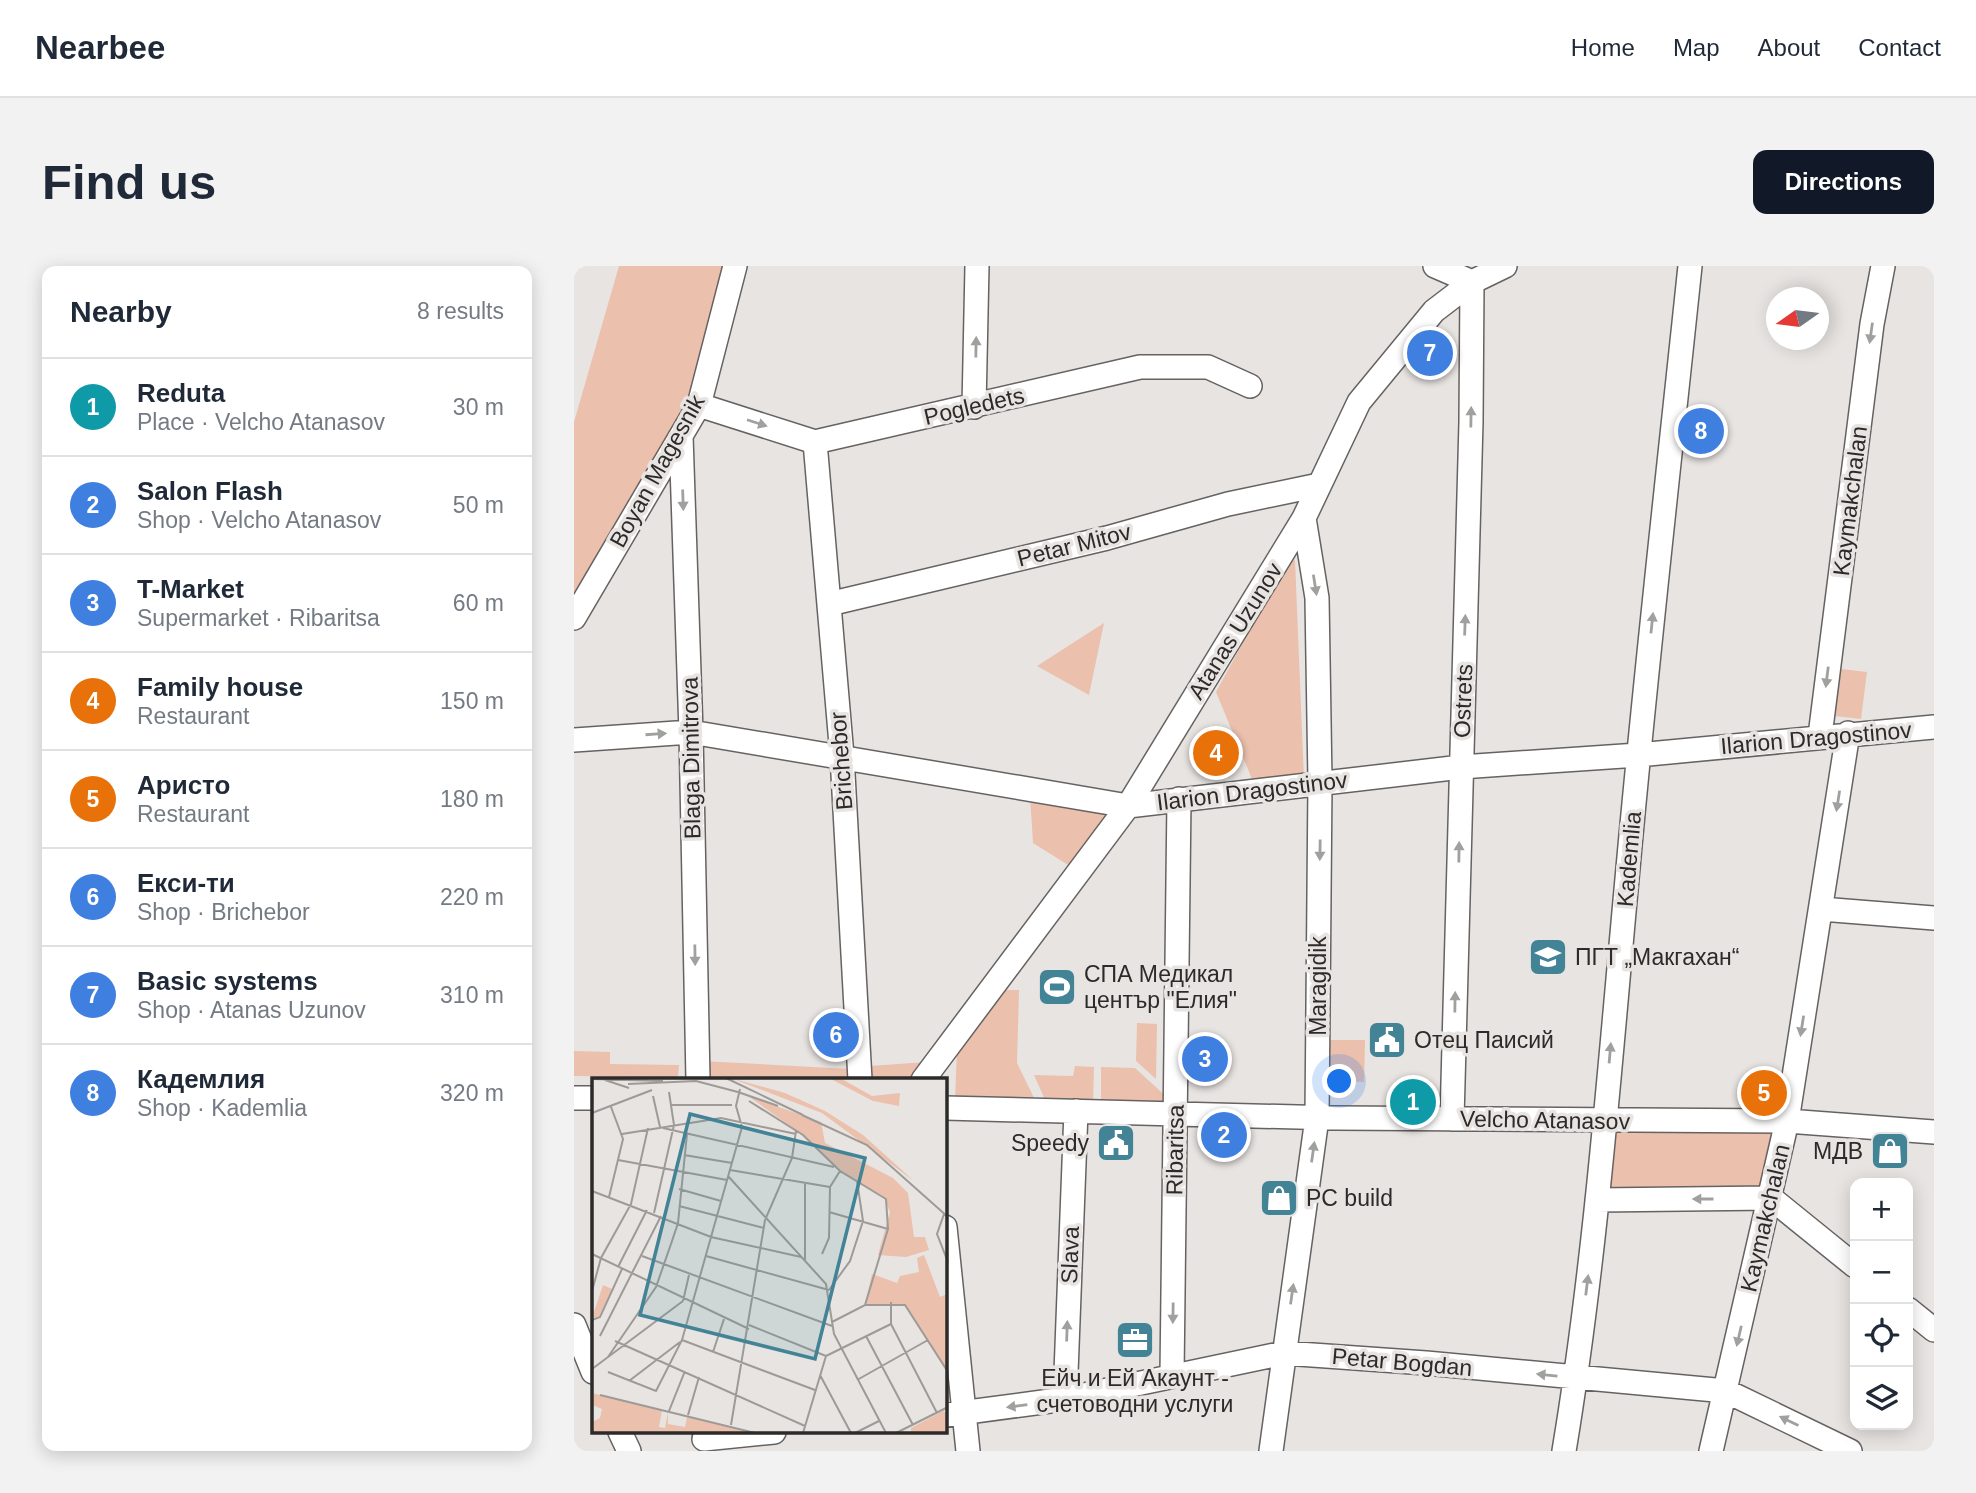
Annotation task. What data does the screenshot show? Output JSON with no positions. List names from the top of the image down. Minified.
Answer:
{"streets":{"street":["Pogledets","Boyan Magesnik","Kaymakchalan","Petar Mitov","Atanas Uzunov","Ostrets","Ilarion Dragostinov","Blaga Dimitrova","Brichebor","Kademlia","Maragidik","Velcho Atanasov","Ribaritsa","Slava","Petar Bogdan"]},"crossings":[["Pogledets","Brichebor"],["Boyan Magesnik","Blaga Dimitrova"],["Kaymakchalan","Ilarion Dragostinov"],["Kaymakchalan","Velcho Atanasov"],["Kaymakchalan","Petar Bogdan"],["Petar Mitov","Atanas Uzunov"],["Petar Mitov","Brichebor"],["Atanas Uzunov","Ostrets"],["Atanas Uzunov","Ilarion Dragostinov"],["Atanas Uzunov","Maragidik"],["Ostrets","Ilarion Dragostinov"],["Ostrets","Velcho Atanasov"],["Ilarion Dragostinov","Blaga Dimitrova"],["Ilarion Dragostinov","Brichebor"],["Ilarion Dragostinov","Kademlia"],["Ilarion Dragostinov","Maragidik"],["Ilarion Dragostinov","Ribaritsa"],["Kademlia","Velcho Atanasov"],["Kademlia","Petar Bogdan"],["Maragidik","Velcho Atanasov"],["Maragidik","Petar Bogdan"],["Velcho Atanasov","Ribaritsa"],["Velcho Atanasov","Slava"],["Ribaritsa","Petar Bogdan"],["Slava","Petar Bogdan"]],"one_way":["Kaymakchalan","Ostrets","Blaga Dimitrova","Kademlia","Ribaritsa","Petar Bogdan"],"places":{"school or university":["ПГТ „Макгахан“"],"sports":["СПА Медикaл център \"Елия\""],"public building":["Отец Паисий","Speedy"],"shop":["МДВ","PC build"],"office":["Ейч и Ей Акаунт - счетоводни услуги"]},"north":"left","page":{"header":"Nearbee","nav":["Home","Map","About","Contact"],"buttons":"Directions","title":"Find us","heading":["Nearby","8 results"],"pins":["7","8","4","6","3","5","1","2"],"list":[{"mark":"1","name":"Reduta","note":"Place · Velcho Atanasov","value":"30 m"},{"mark":"2","name":"Salon Flash","note":"Shop · Velcho Atanasov","value":"50 m"},{"mark":"3","name":"T-Market","note":"Supermarket · Ribaritsa","value":"60 m"},{"mark":"4","name":"Family house","note":"Restaurant","value":"150 m"},{"mark":"5","name":"Аристо","note":"Restaurant","value":"180 m"},{"mark":"6","name":"Екси-ти","note":"Shop · Brichebor","value":"220 m"},{"mark":"7","name":"Basic systems","note":"Shop · Atanas Uzunov","value":"310 m"},{"mark":"8","name":"Кадемлия","note":"Shop · Kademlia","value":"320 m"}],"map_buttons":["+","−"]}}
